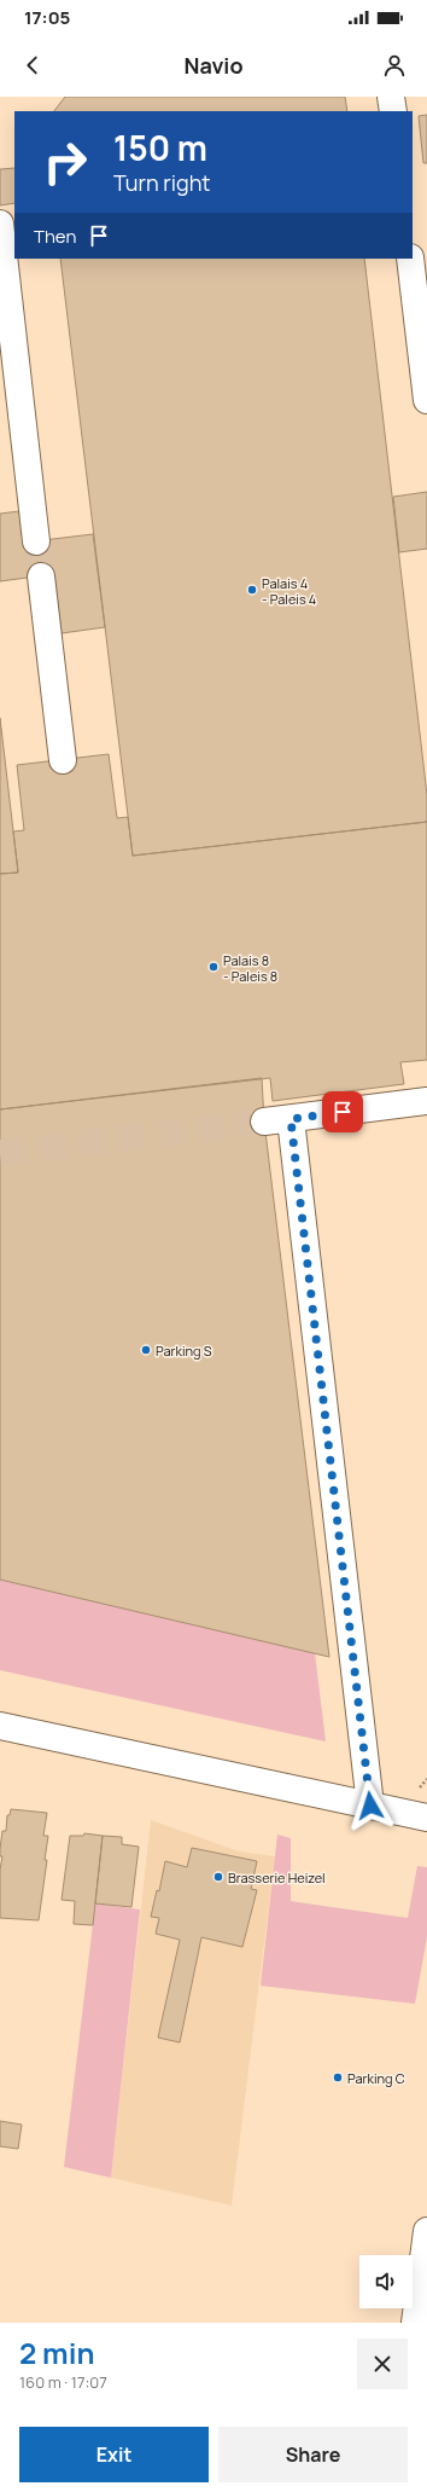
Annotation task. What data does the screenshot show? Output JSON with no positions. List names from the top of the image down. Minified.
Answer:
{"places":["Palais 4 - Paleis 4","Palais 8 - Paleis 8","Parking S","Brasserie Heizel","Parking C"],"page":{"status":"17:05","header":"Navio","turn":["150 m","Turn right"],"then":"Then","heading":["2 min","160 m · 17:07"],"buttons":["Exit","Share"]}}
